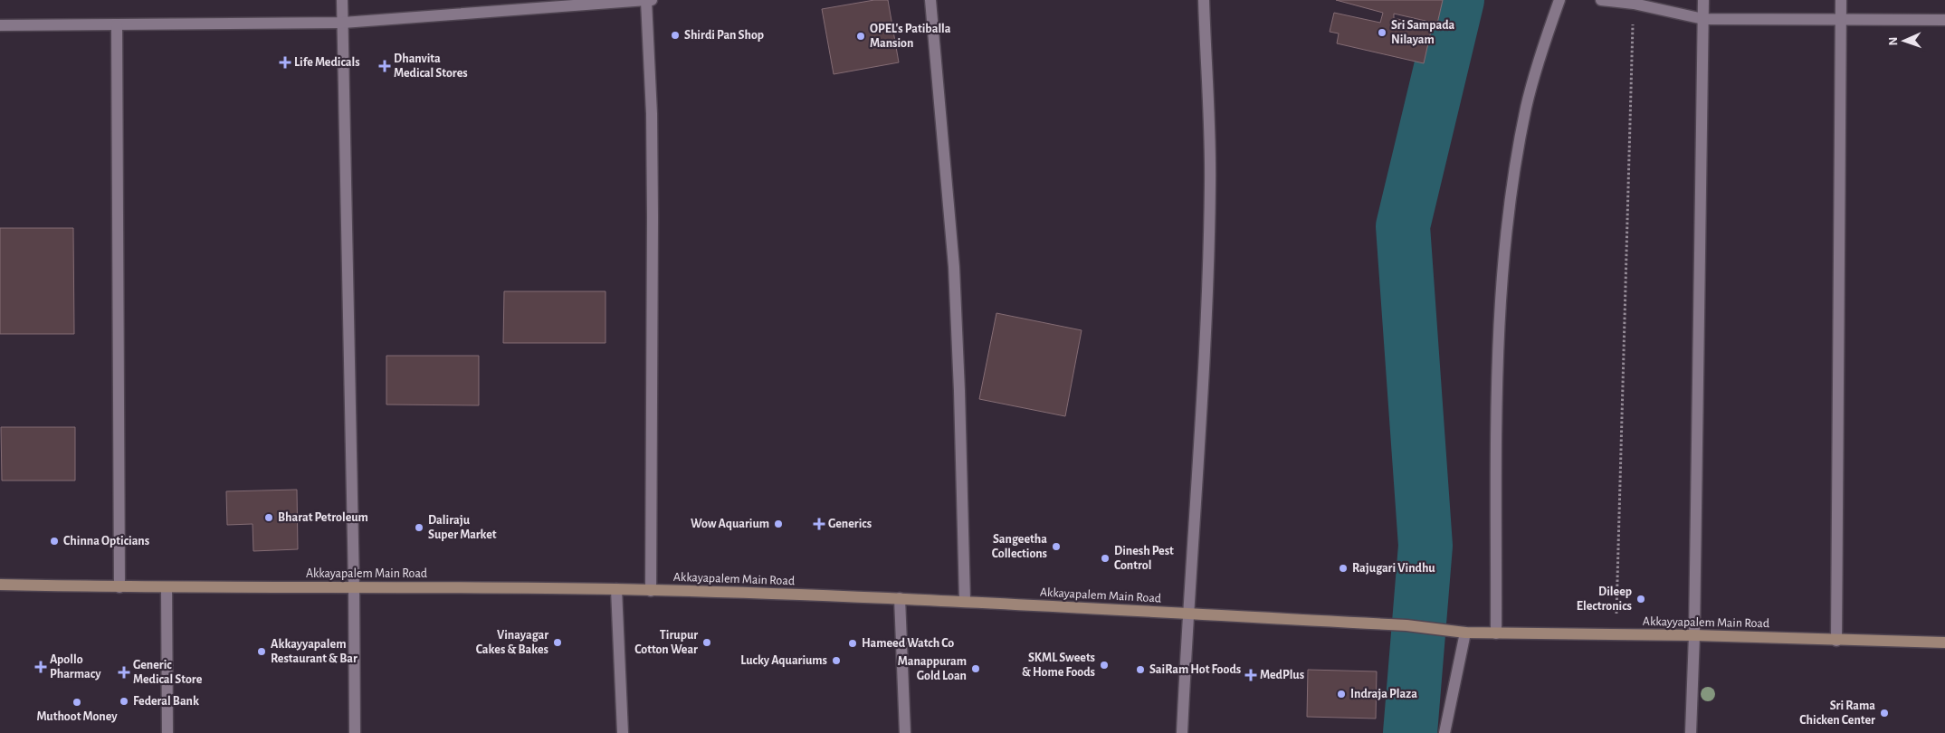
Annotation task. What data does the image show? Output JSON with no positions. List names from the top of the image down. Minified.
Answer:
{"streets":{"main road":["Akkayapalem Main Road","Akkayyapalem Main Road"]},"crossings":[["Akkayapalem Main Road","Akkayyapalem Main Road"]],"places":{"other":["Sri Sampada Nilayam","Shirdi Pan Shop","OPEL's Patiballa Mansion","Bharat Petroleum","Wow Aquarium","Daliraju Super Market","Chinna Opticians","Sangeetha Collections","Dinesh Pest Control","Rajugari Vindhu","Dileep Electronics","Vinayagar Cakes & Bakes","Tirupur Cotton Wear","Hameed Watch Co","Akkayyapalem Restaurant & Bar","Lucky Aquariums","SKML Sweets & Home Foods","Manappuram Gold Loan","SaiRam Hot Foods","Indraja Plaza","Federal Bank","Muthoot Money","Sri Rama Chicken Center"],"health":["Life Medicals","Dhanvita Medical Stores","Generics","Apollo Pharmacy","Generic Medical Store","MedPlus"]},"north":"left"}
